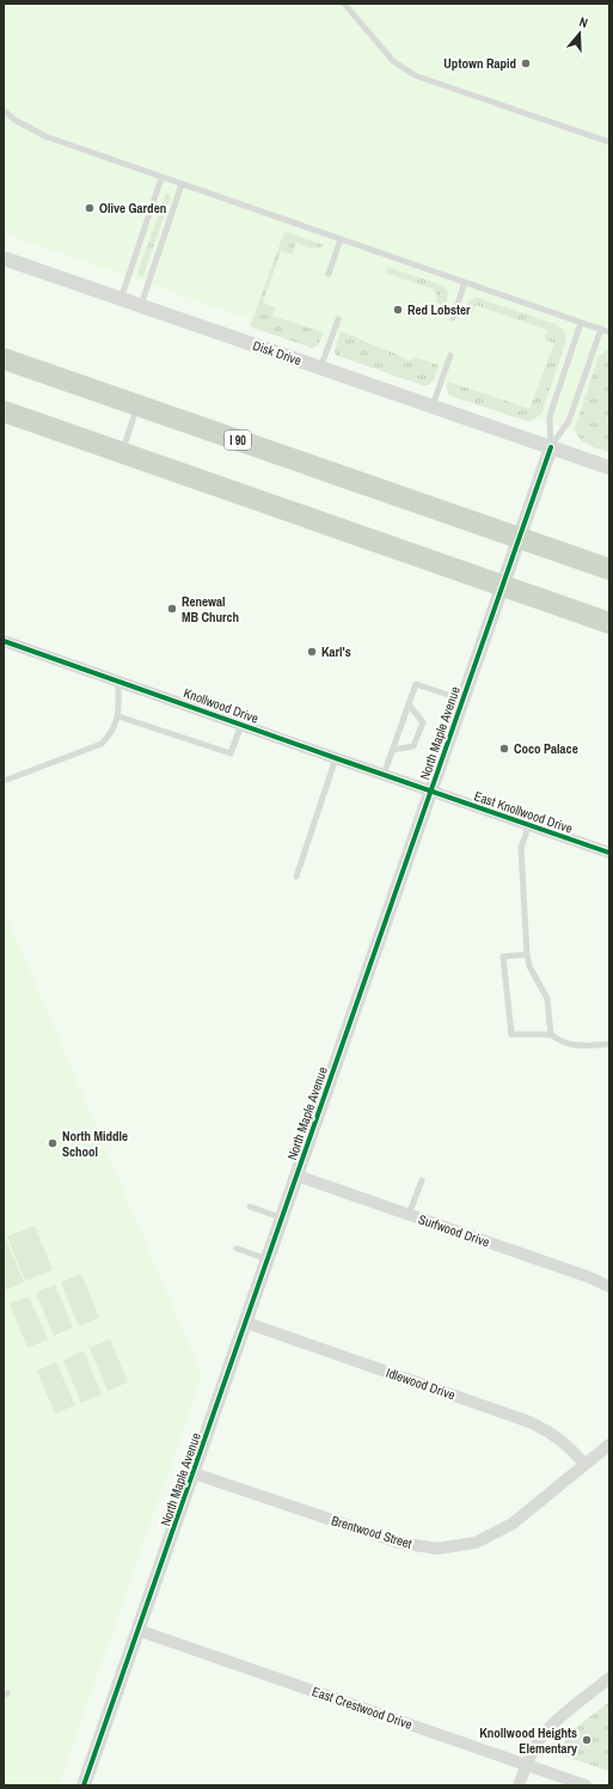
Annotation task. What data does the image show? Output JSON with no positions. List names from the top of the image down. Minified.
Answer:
{"streets":{"highway":["I 90"],"street":["Disk Drive","Knollwood Drive","North Maple Avenue","East Knollwood Drive","Surfwood Drive","Idlewood Drive","Brentwood Street","East Crestwood Drive"]},"crossings":[["Disk Drive","North Maple Avenue"],["Knollwood Drive","North Maple Avenue"],["Knollwood Drive","East Knollwood Drive"],["North Maple Avenue","East Knollwood Drive"],["North Maple Avenue","Surfwood Drive"],["North Maple Avenue","Idlewood Drive"],["North Maple Avenue","Brentwood Street"],["North Maple Avenue","East Crestwood Drive"],["Idlewood Drive","Brentwood Street"]],"places":["Uptown Rapid","Olive Garden","Red Lobster","Renewal MB Church","Karl's","Coco Palace","North Middle School","Knollwood Heights Elementary"],"north":"top"}
